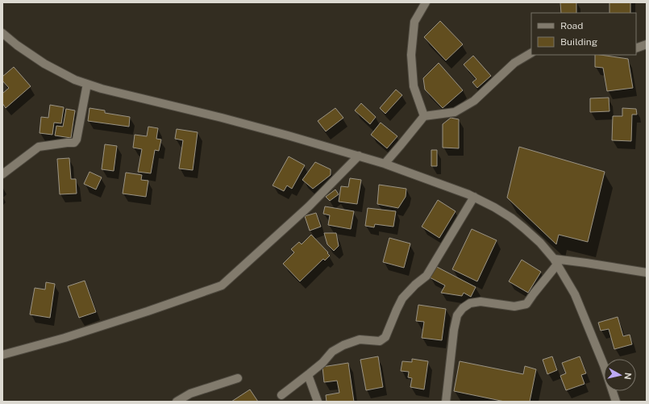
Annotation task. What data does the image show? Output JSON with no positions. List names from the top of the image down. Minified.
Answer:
{"legend":["Road","Building"],"north":"right"}
